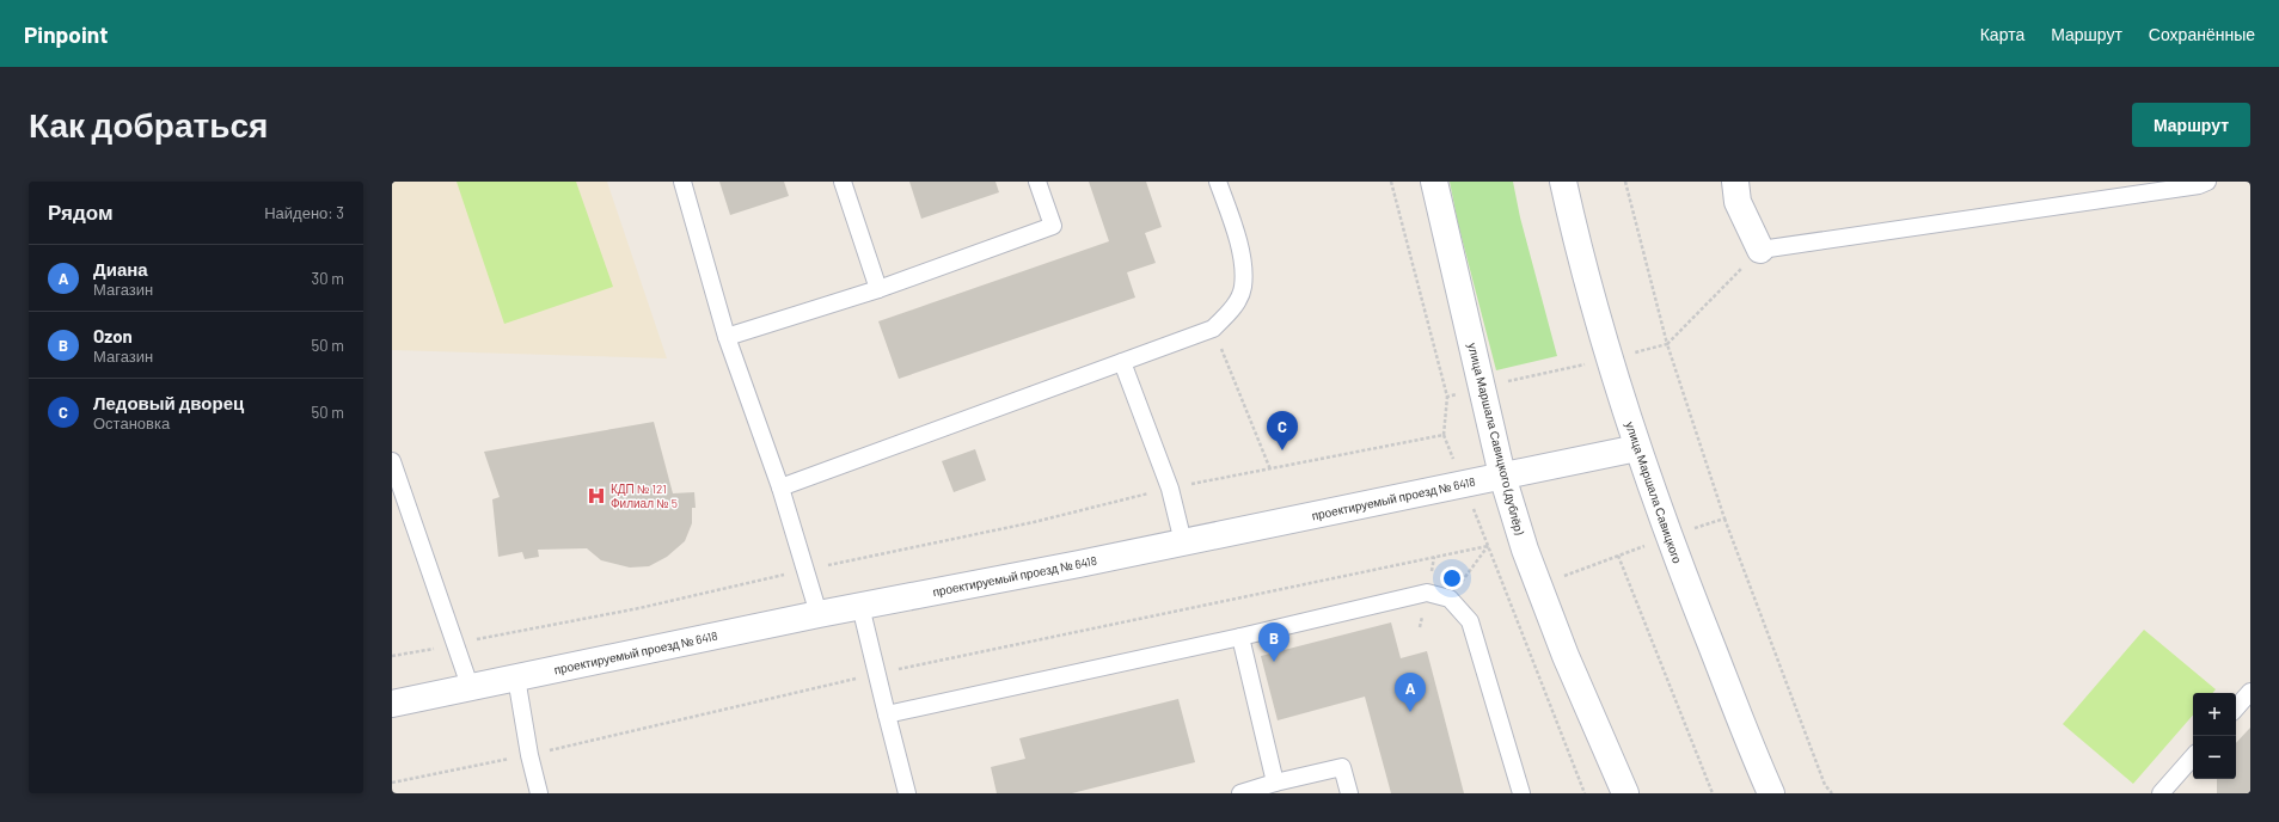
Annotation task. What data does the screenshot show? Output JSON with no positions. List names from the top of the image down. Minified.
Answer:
{"streets":{"street":["улица Маршала Савицкого (дублёр)","улица Маршала Савицкого","проектируемый проезд № 6418"]},"crossings":[["улица Маршала Савицкого (дублёр)","проектируемый проезд № 6418"],["улица Маршала Савицкого","проектируемый проезд № 6418"]],"places":{"hospital":["КДП № 121 Филиал № 5"]},"page":{"header":"Pinpoint","nav":["Карта","Маршрут","Сохранённые"],"buttons":"Маршрут","title":"Как добраться","heading":["Рядом","Найдено: 3"],"list":[{"mark":"A","name":"Диана","note":"Магазин","value":"30 m"},{"mark":"B","name":"Ozon","note":"Магазин","value":"50 m"},{"mark":"C","name":"Ледовый дворец","note":"Остановка","value":"50 m"}],"pins":["C","B","A"],"map_buttons":["+","−"]}}
